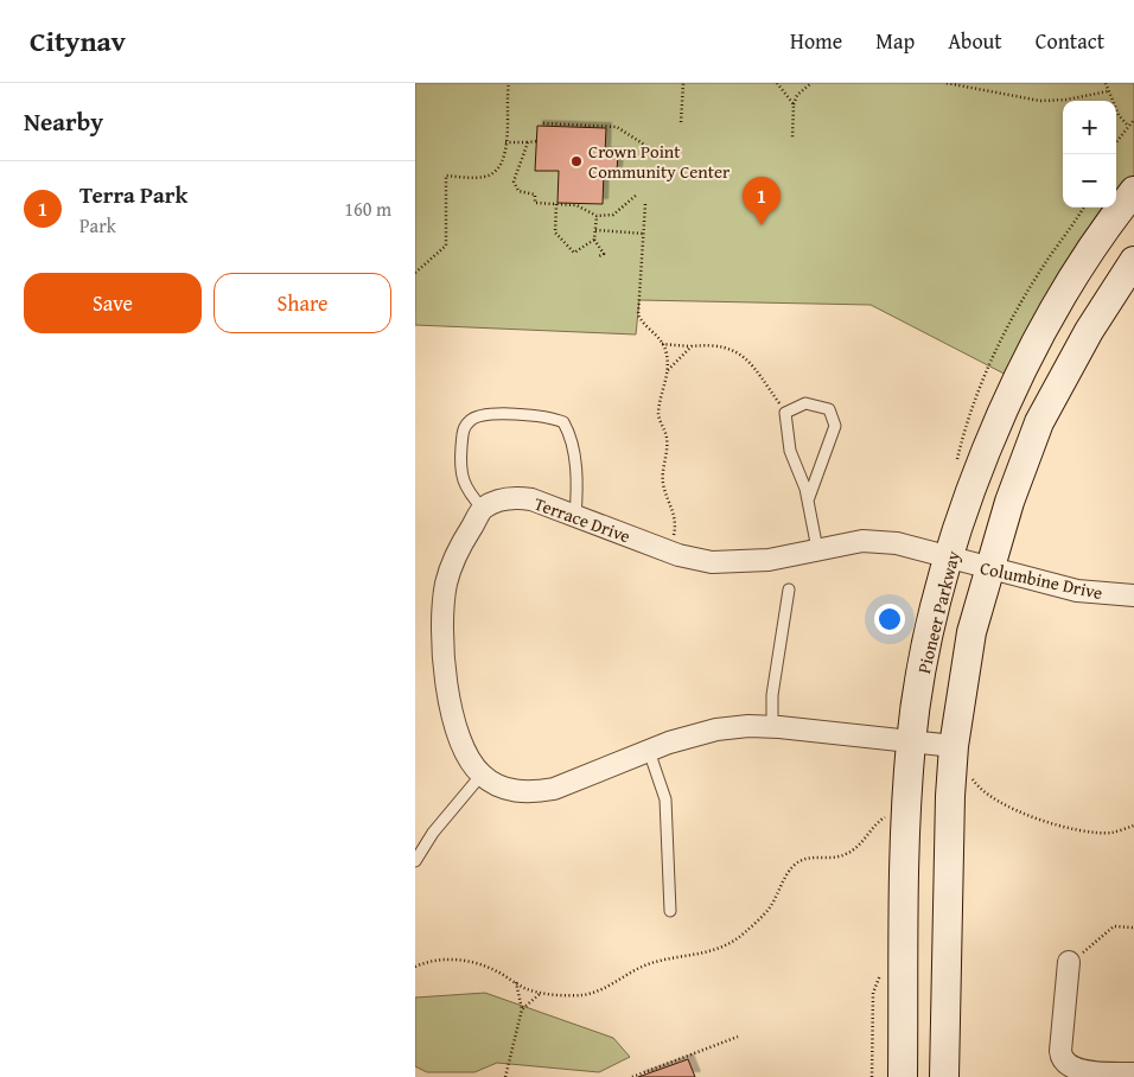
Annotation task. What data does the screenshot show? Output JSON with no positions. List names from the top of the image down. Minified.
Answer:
{"streets":{"street":["Terrace Drive","Columbine Drive","Pioneer Parkway"]},"crossings":[["Terrace Drive","Columbine Drive"],["Terrace Drive","Pioneer Parkway"],["Columbine Drive","Pioneer Parkway"]],"places":["Crown Point Community Center"],"page":{"header":"Citynav","nav":["Home","Map","About","Contact"],"heading":"Nearby","map_buttons":["+","−"],"list":[{"mark":"1","name":"Terra Park","note":"Park","value":"160 m"}],"pins":"1","buttons":["Save","Share"]}}
